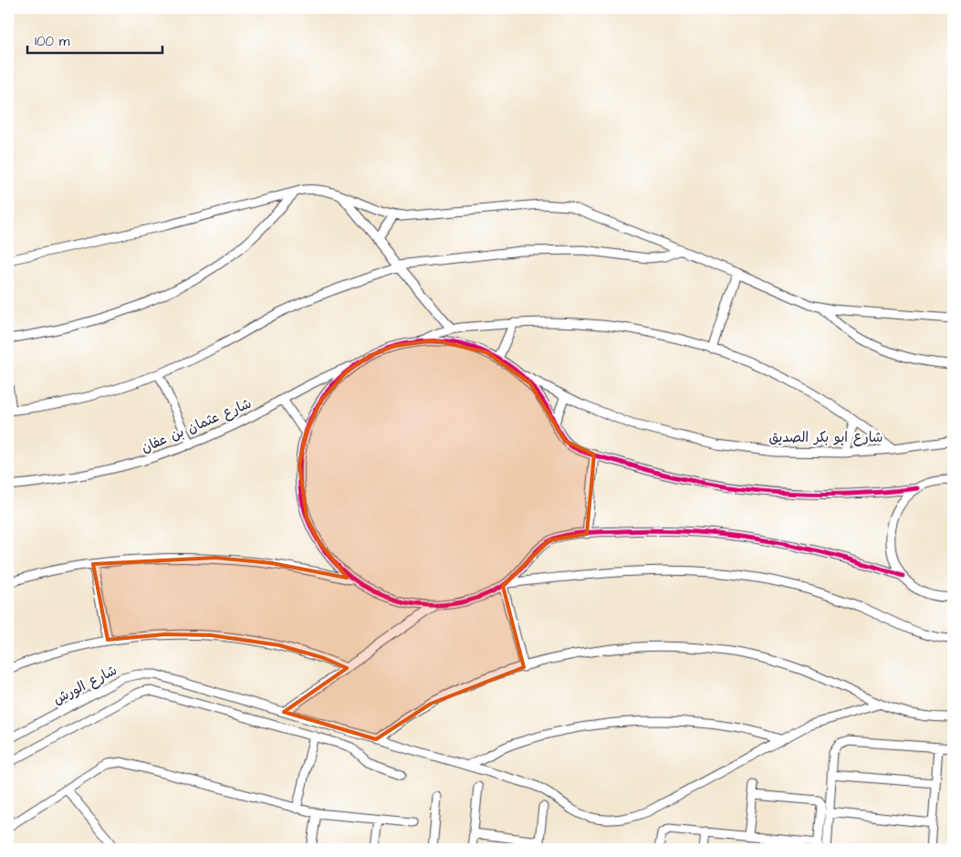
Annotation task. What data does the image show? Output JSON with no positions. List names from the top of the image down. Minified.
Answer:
{"streets":{"street":["شارع عثمان بن عفان","شارع ابو بكر الصديق","شارع الورش"]},"scale_bar":"100 m"}
